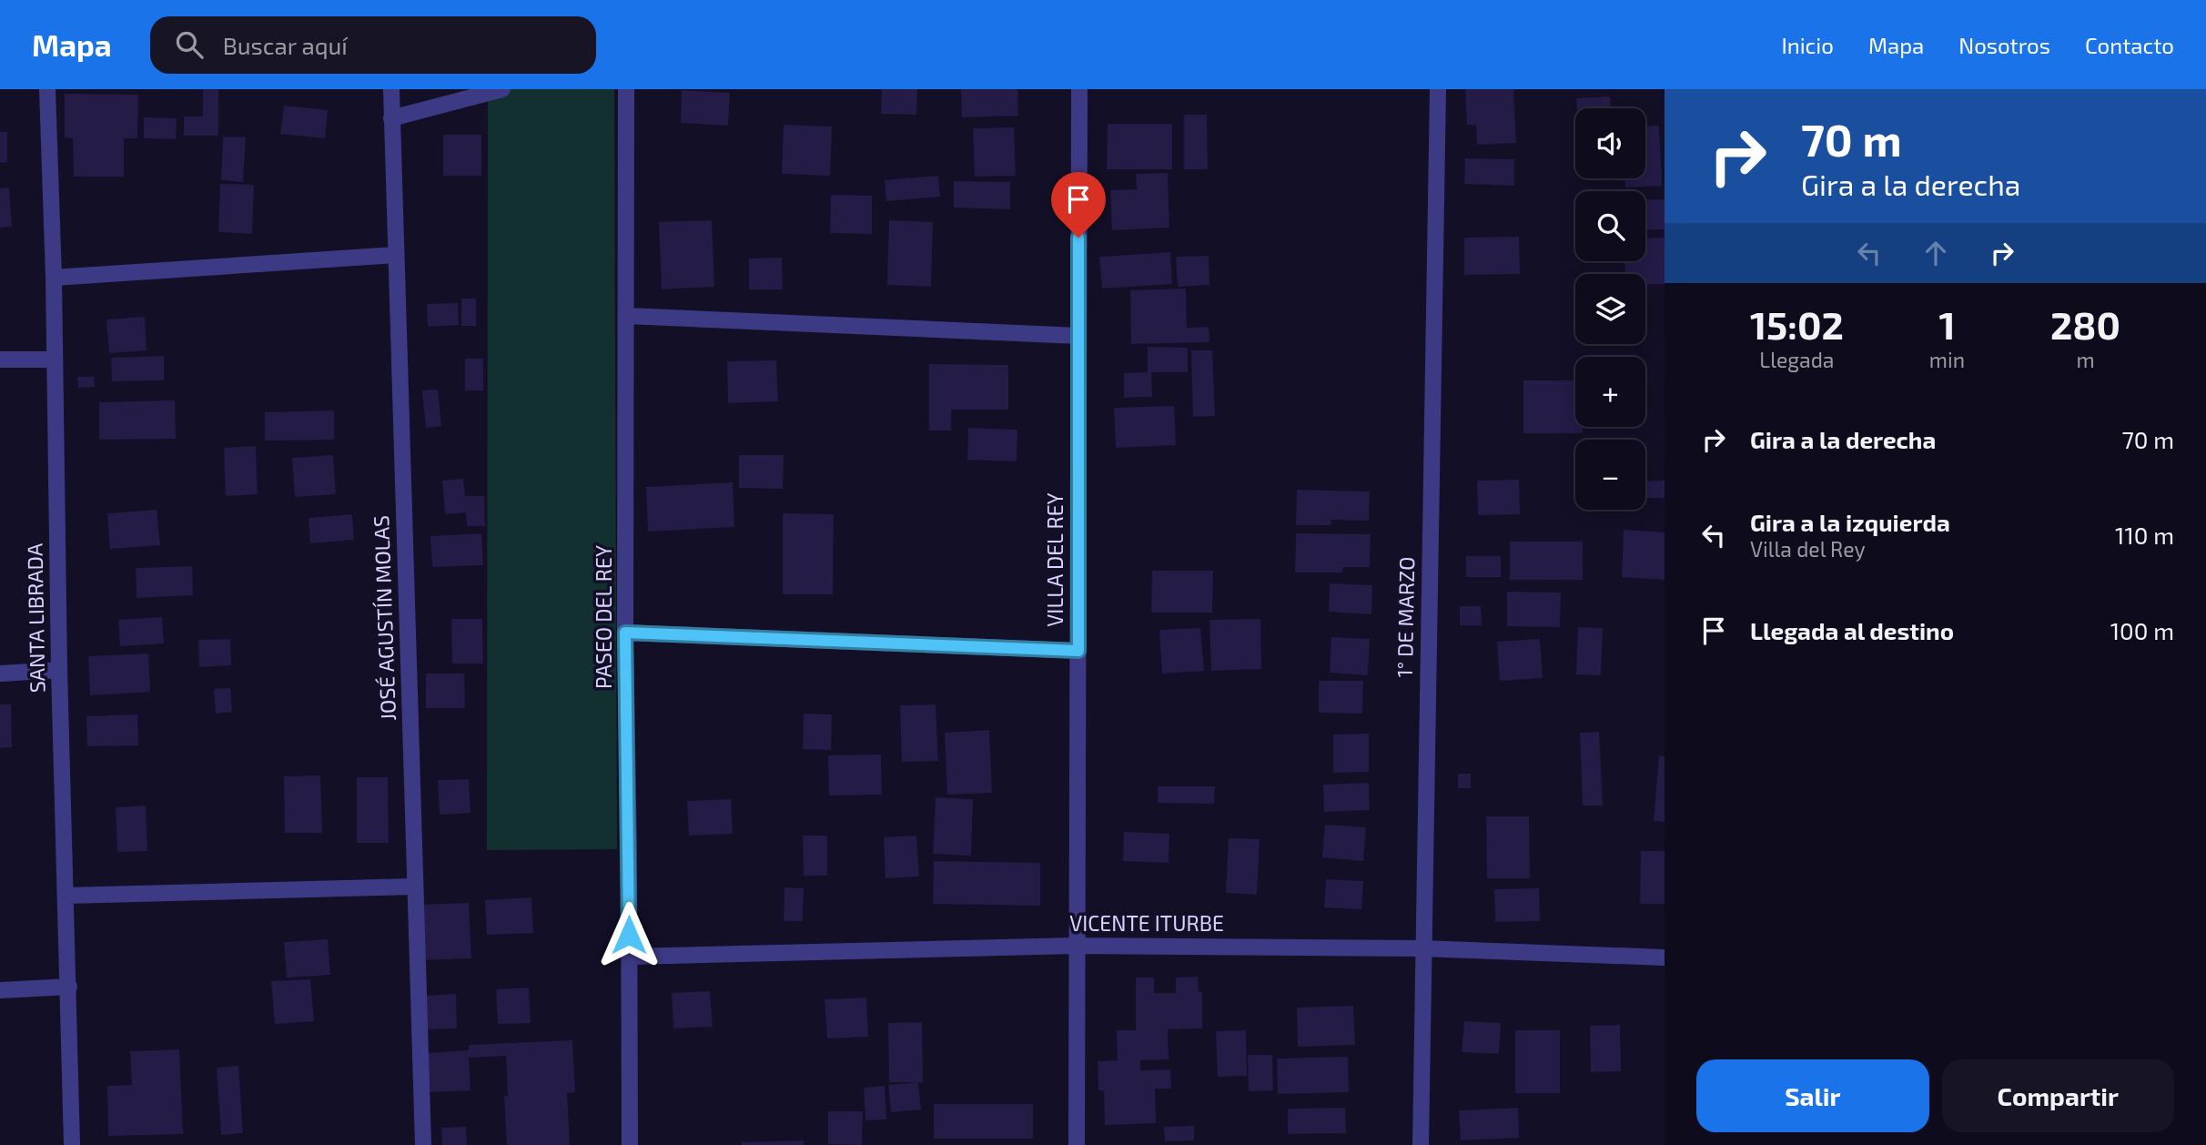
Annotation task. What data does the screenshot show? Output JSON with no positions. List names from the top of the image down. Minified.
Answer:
{"streets":{"street":["VILLA DEL REY","PASEO DEL REY","1° DE MARZO","SANTA LIBRADA","JOSÉ AGUSTÍN MOLAS","VICENTE ITURBE"]},"crossings":[["VILLA DEL REY","VICENTE ITURBE"],["PASEO DEL REY","VICENTE ITURBE"],["1° DE MARZO","VICENTE ITURBE"]],"page":{"header":"Mapa","search":"Buscar aquí","nav":["Inicio","Mapa","Nosotros","Contacto"],"turn":["70 m","Gira a la derecha"],"map_buttons":["+","−"],"eta":["15:02","Llegada","1","min","280","m"],"list":[{"name":"Gira a la derecha","value":"70 m"},{"name":"Gira a la izquierda","note":"Villa del Rey","value":"110 m"},{"name":"Llegada al destino","value":"100 m"}],"buttons":["Salir","Compartir"]}}
